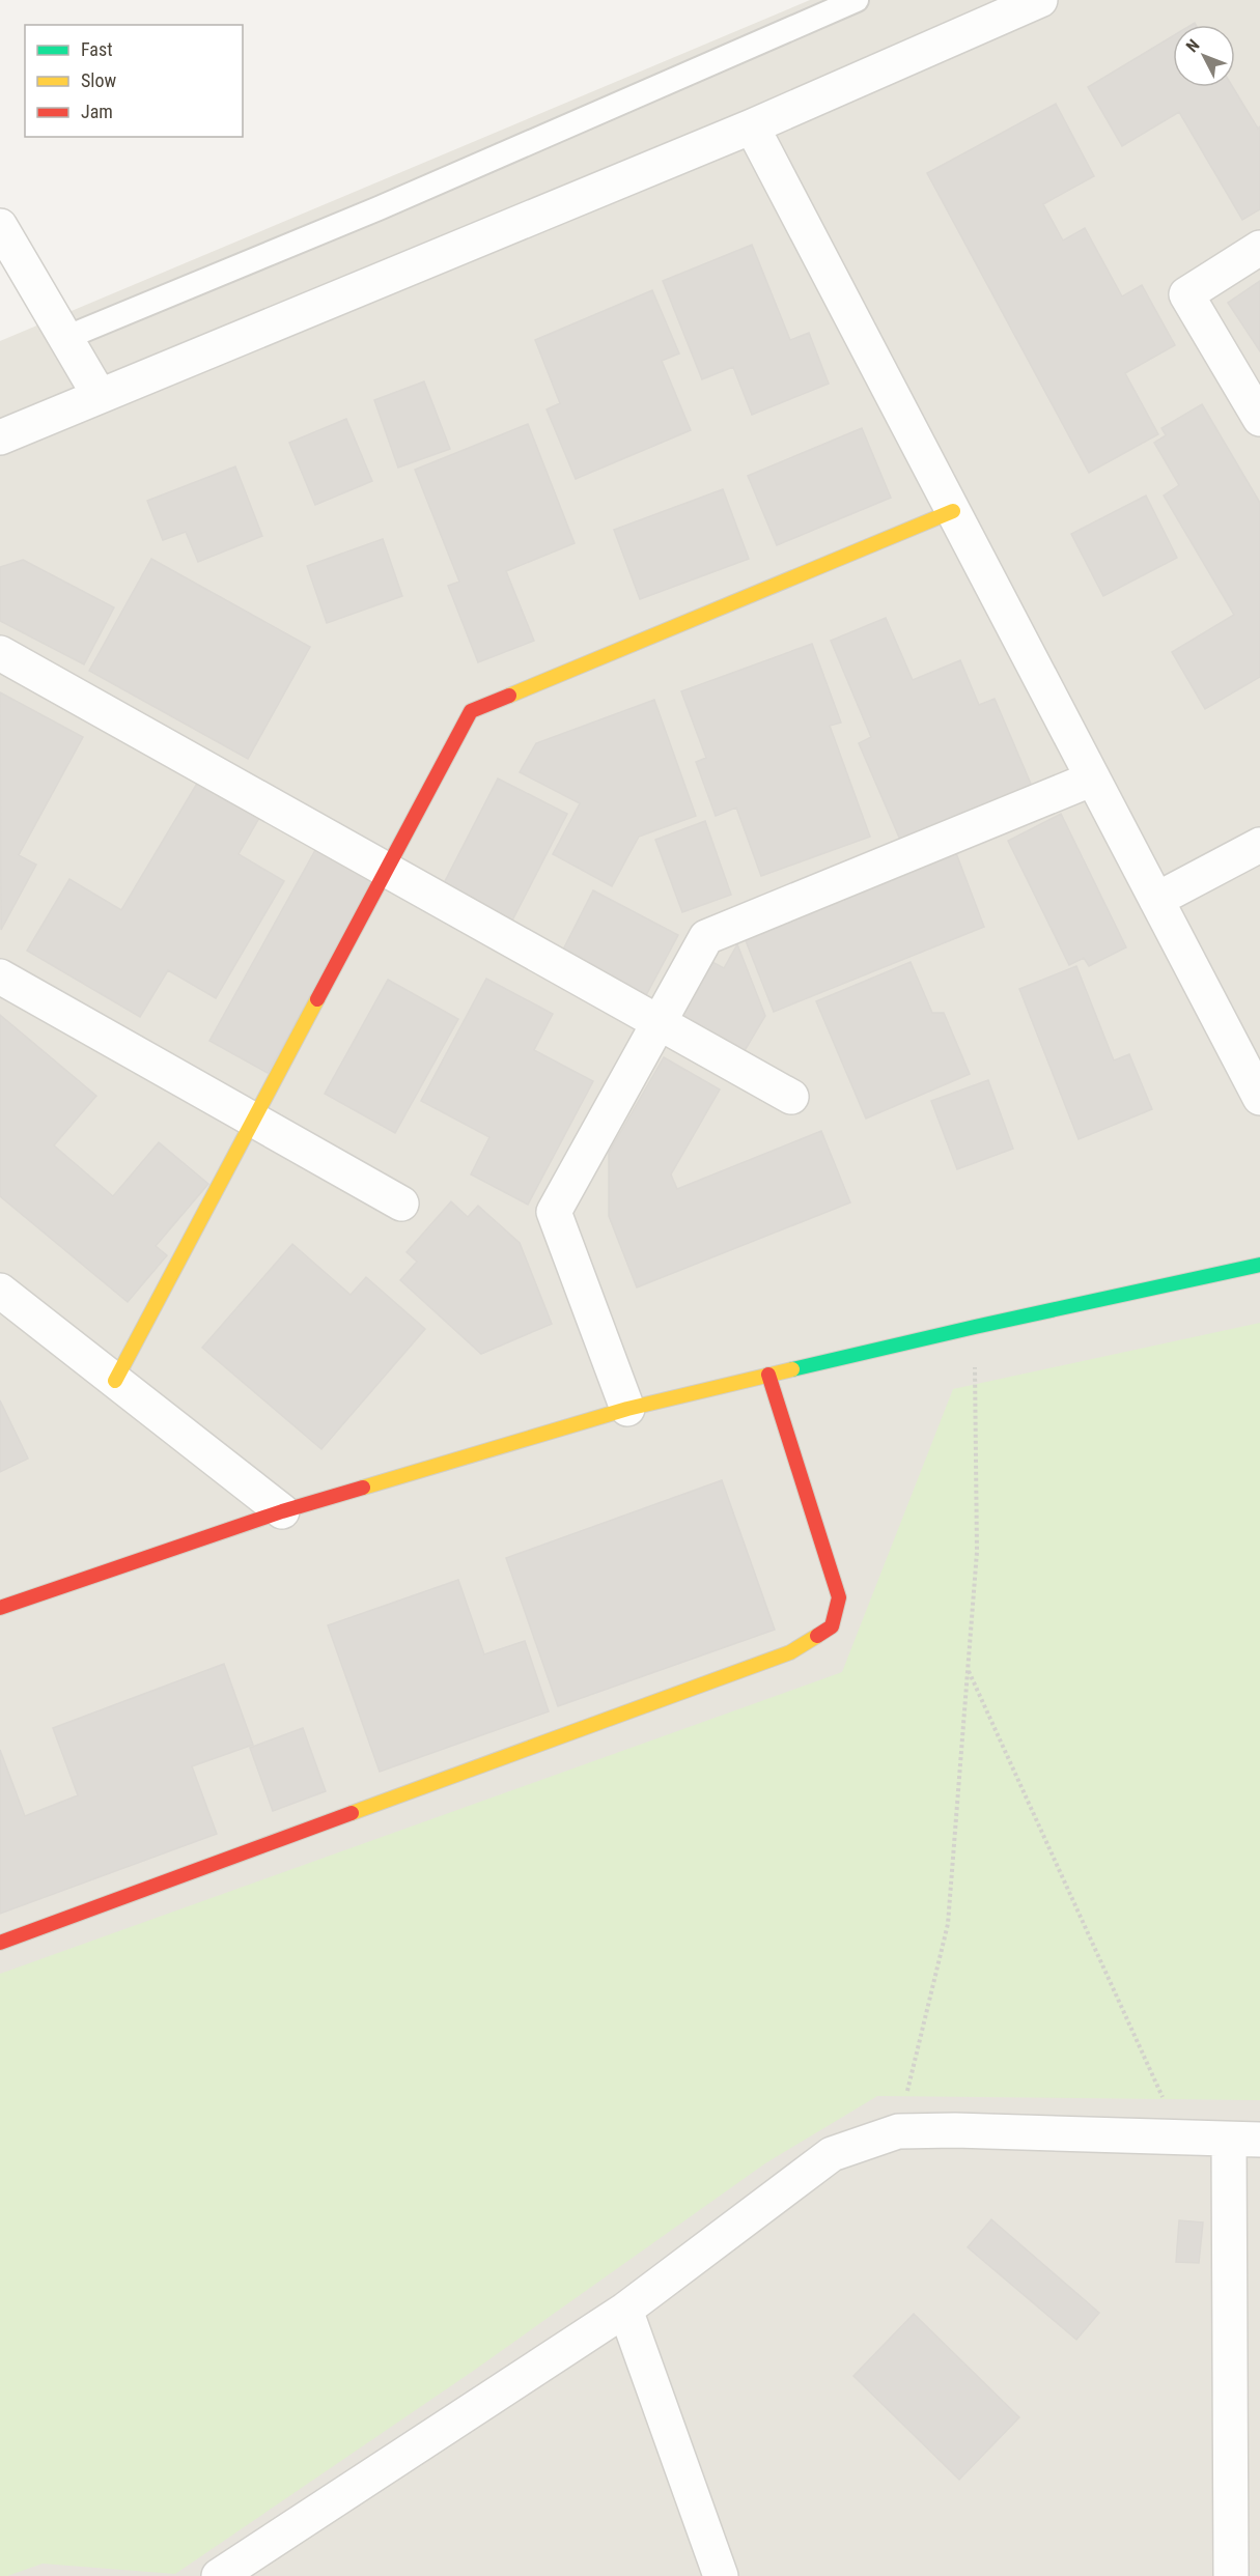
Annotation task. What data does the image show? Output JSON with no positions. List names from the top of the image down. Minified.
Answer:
{"legend":["Fast","Slow","Jam"],"north":"top left"}
